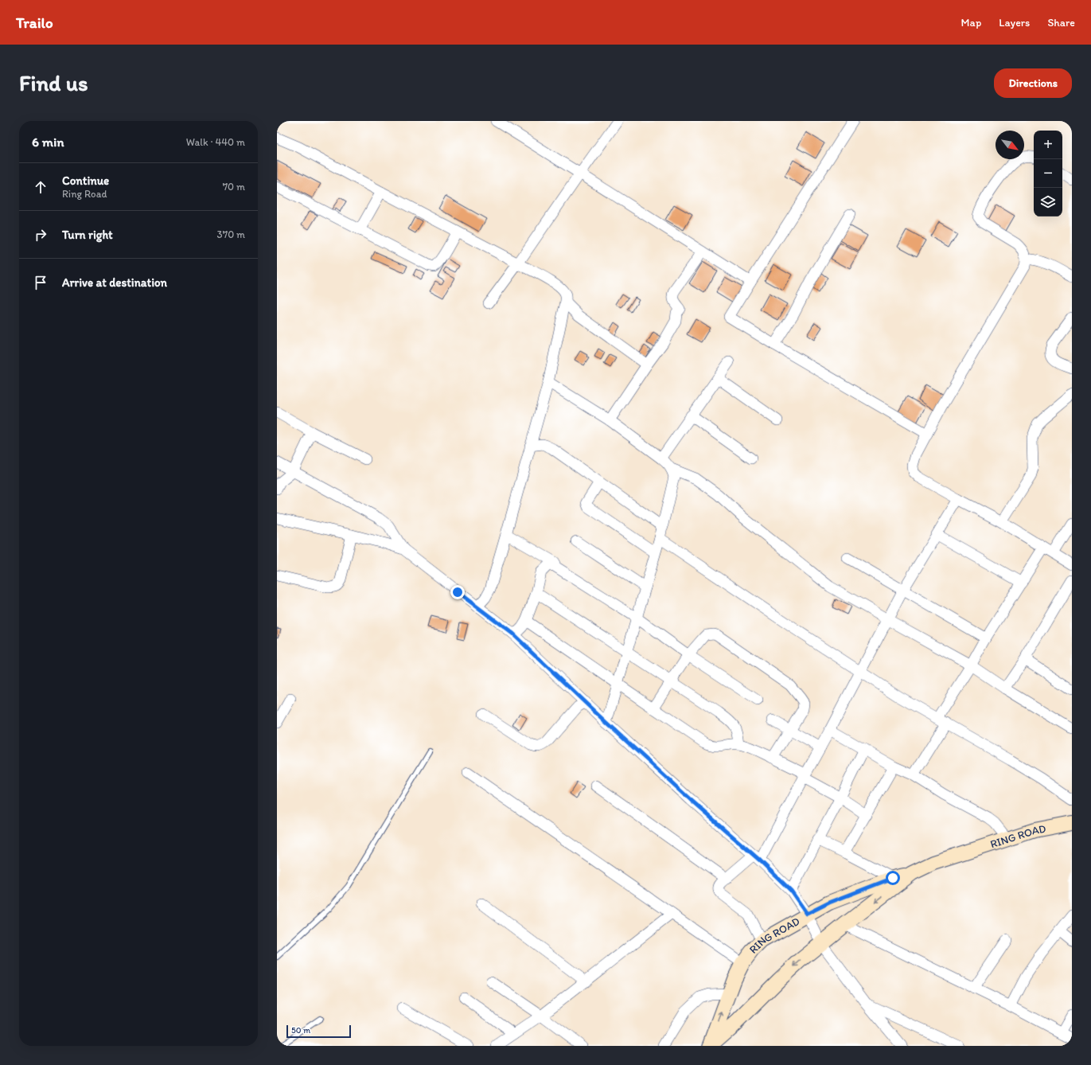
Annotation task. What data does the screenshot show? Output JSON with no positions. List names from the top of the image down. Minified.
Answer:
{"streets":{"main road":["RING ROAD"]},"scale_bar":"50 m","north":"bottom right","page":{"header":"Trailo","nav":["Map","Layers","Share"],"buttons":"Directions","title":"Find us","heading":["6 min","Walk · 440 m"],"map_buttons":["+","−"],"list":[["Continue","Ring Road","70 m"],["Turn right","370 m"],"Arrive at destination"],"scale":"50 m"}}
